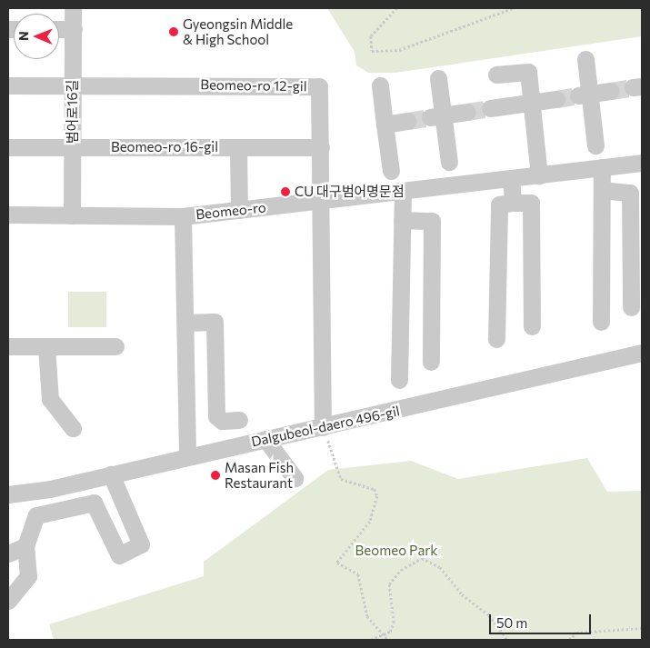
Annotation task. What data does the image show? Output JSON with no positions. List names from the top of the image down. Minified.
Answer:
{"streets":{"street":["Beomeo-ro 12-gil","범어로16길","Beomeo-ro 16-gil","Beomeo-ro","Dalgubeol-daero 496-gil"]},"crossings":[["Beomeo-ro 12-gil","범어로16길"],["Beomeo-ro 12-gil","Beomeo-ro 16-gil"],["Beomeo-ro 12-gil","Beomeo-ro"],["Beomeo-ro 12-gil","Dalgubeol-daero 496-gil"],["범어로16길","Beomeo-ro 16-gil"],["범어로16길","Beomeo-ro"]],"parks":["Beomeo Park"],"places":["Gyeongsin Middle & High School","CU 대구범어명문점","Masan Fish Restaurant"],"scale_bar":"50 m","north":"left"}
